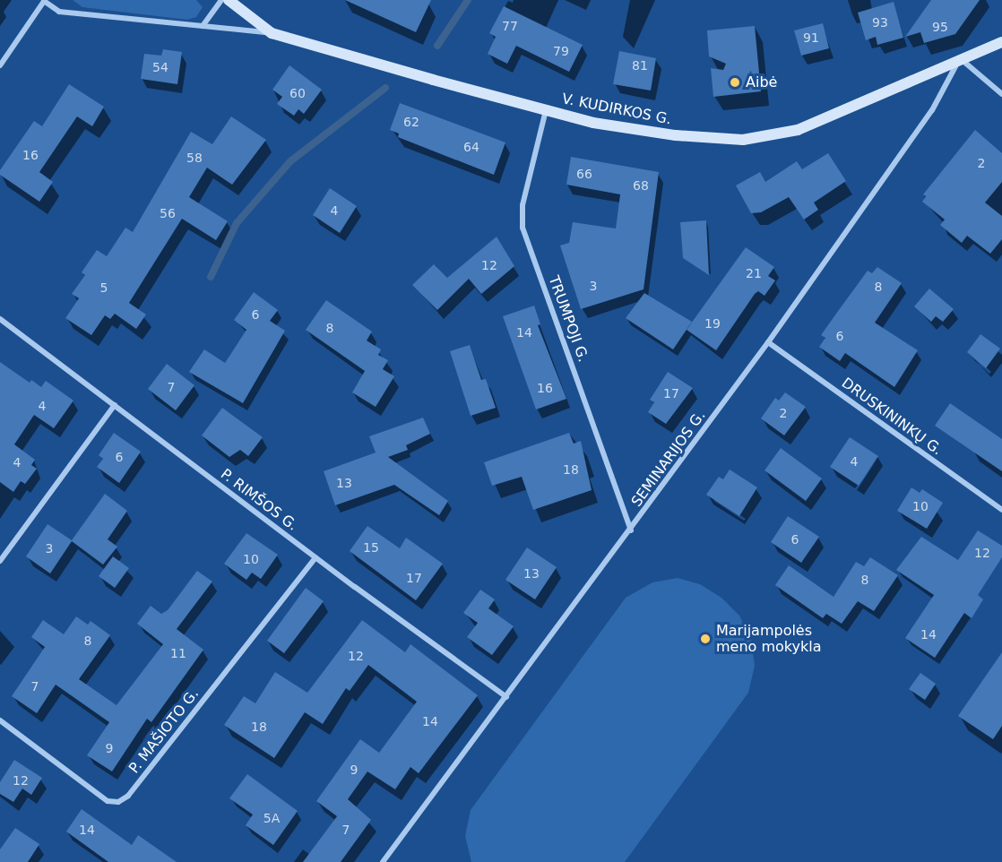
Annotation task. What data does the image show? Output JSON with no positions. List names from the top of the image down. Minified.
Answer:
{"streets":{"main road":["V. KUDIRKOS G."],"street":["TRUMPOJI G.","DRUSKININKŲ G.","SEMINARIJOS G.","P. RIMŠOS G.","P. MAŠIOTO G."]},"crossings":[["V. KUDIRKOS G.","TRUMPOJI G."],["V. KUDIRKOS G.","SEMINARIJOS G."],["TRUMPOJI G.","SEMINARIJOS G."],["DRUSKININKŲ G.","SEMINARIJOS G."],["SEMINARIJOS G.","P. RIMŠOS G."],["P. RIMŠOS G.","P. MAŠIOTO G."]],"places":["Aibė","Marijampolės meno mokykla"],"house_numbers":["93","77","95","91","79","81","54","60","62","64","16","58","2","66","68","4","56","12","21","3","8","5","6","19","8","14","6","7","16","17","4","2","6","4","4","18","13","10","6","15","3","12","10","13","17","8","14","8","11","12","7","14","18","9","9","12","5A","14","7"]}
